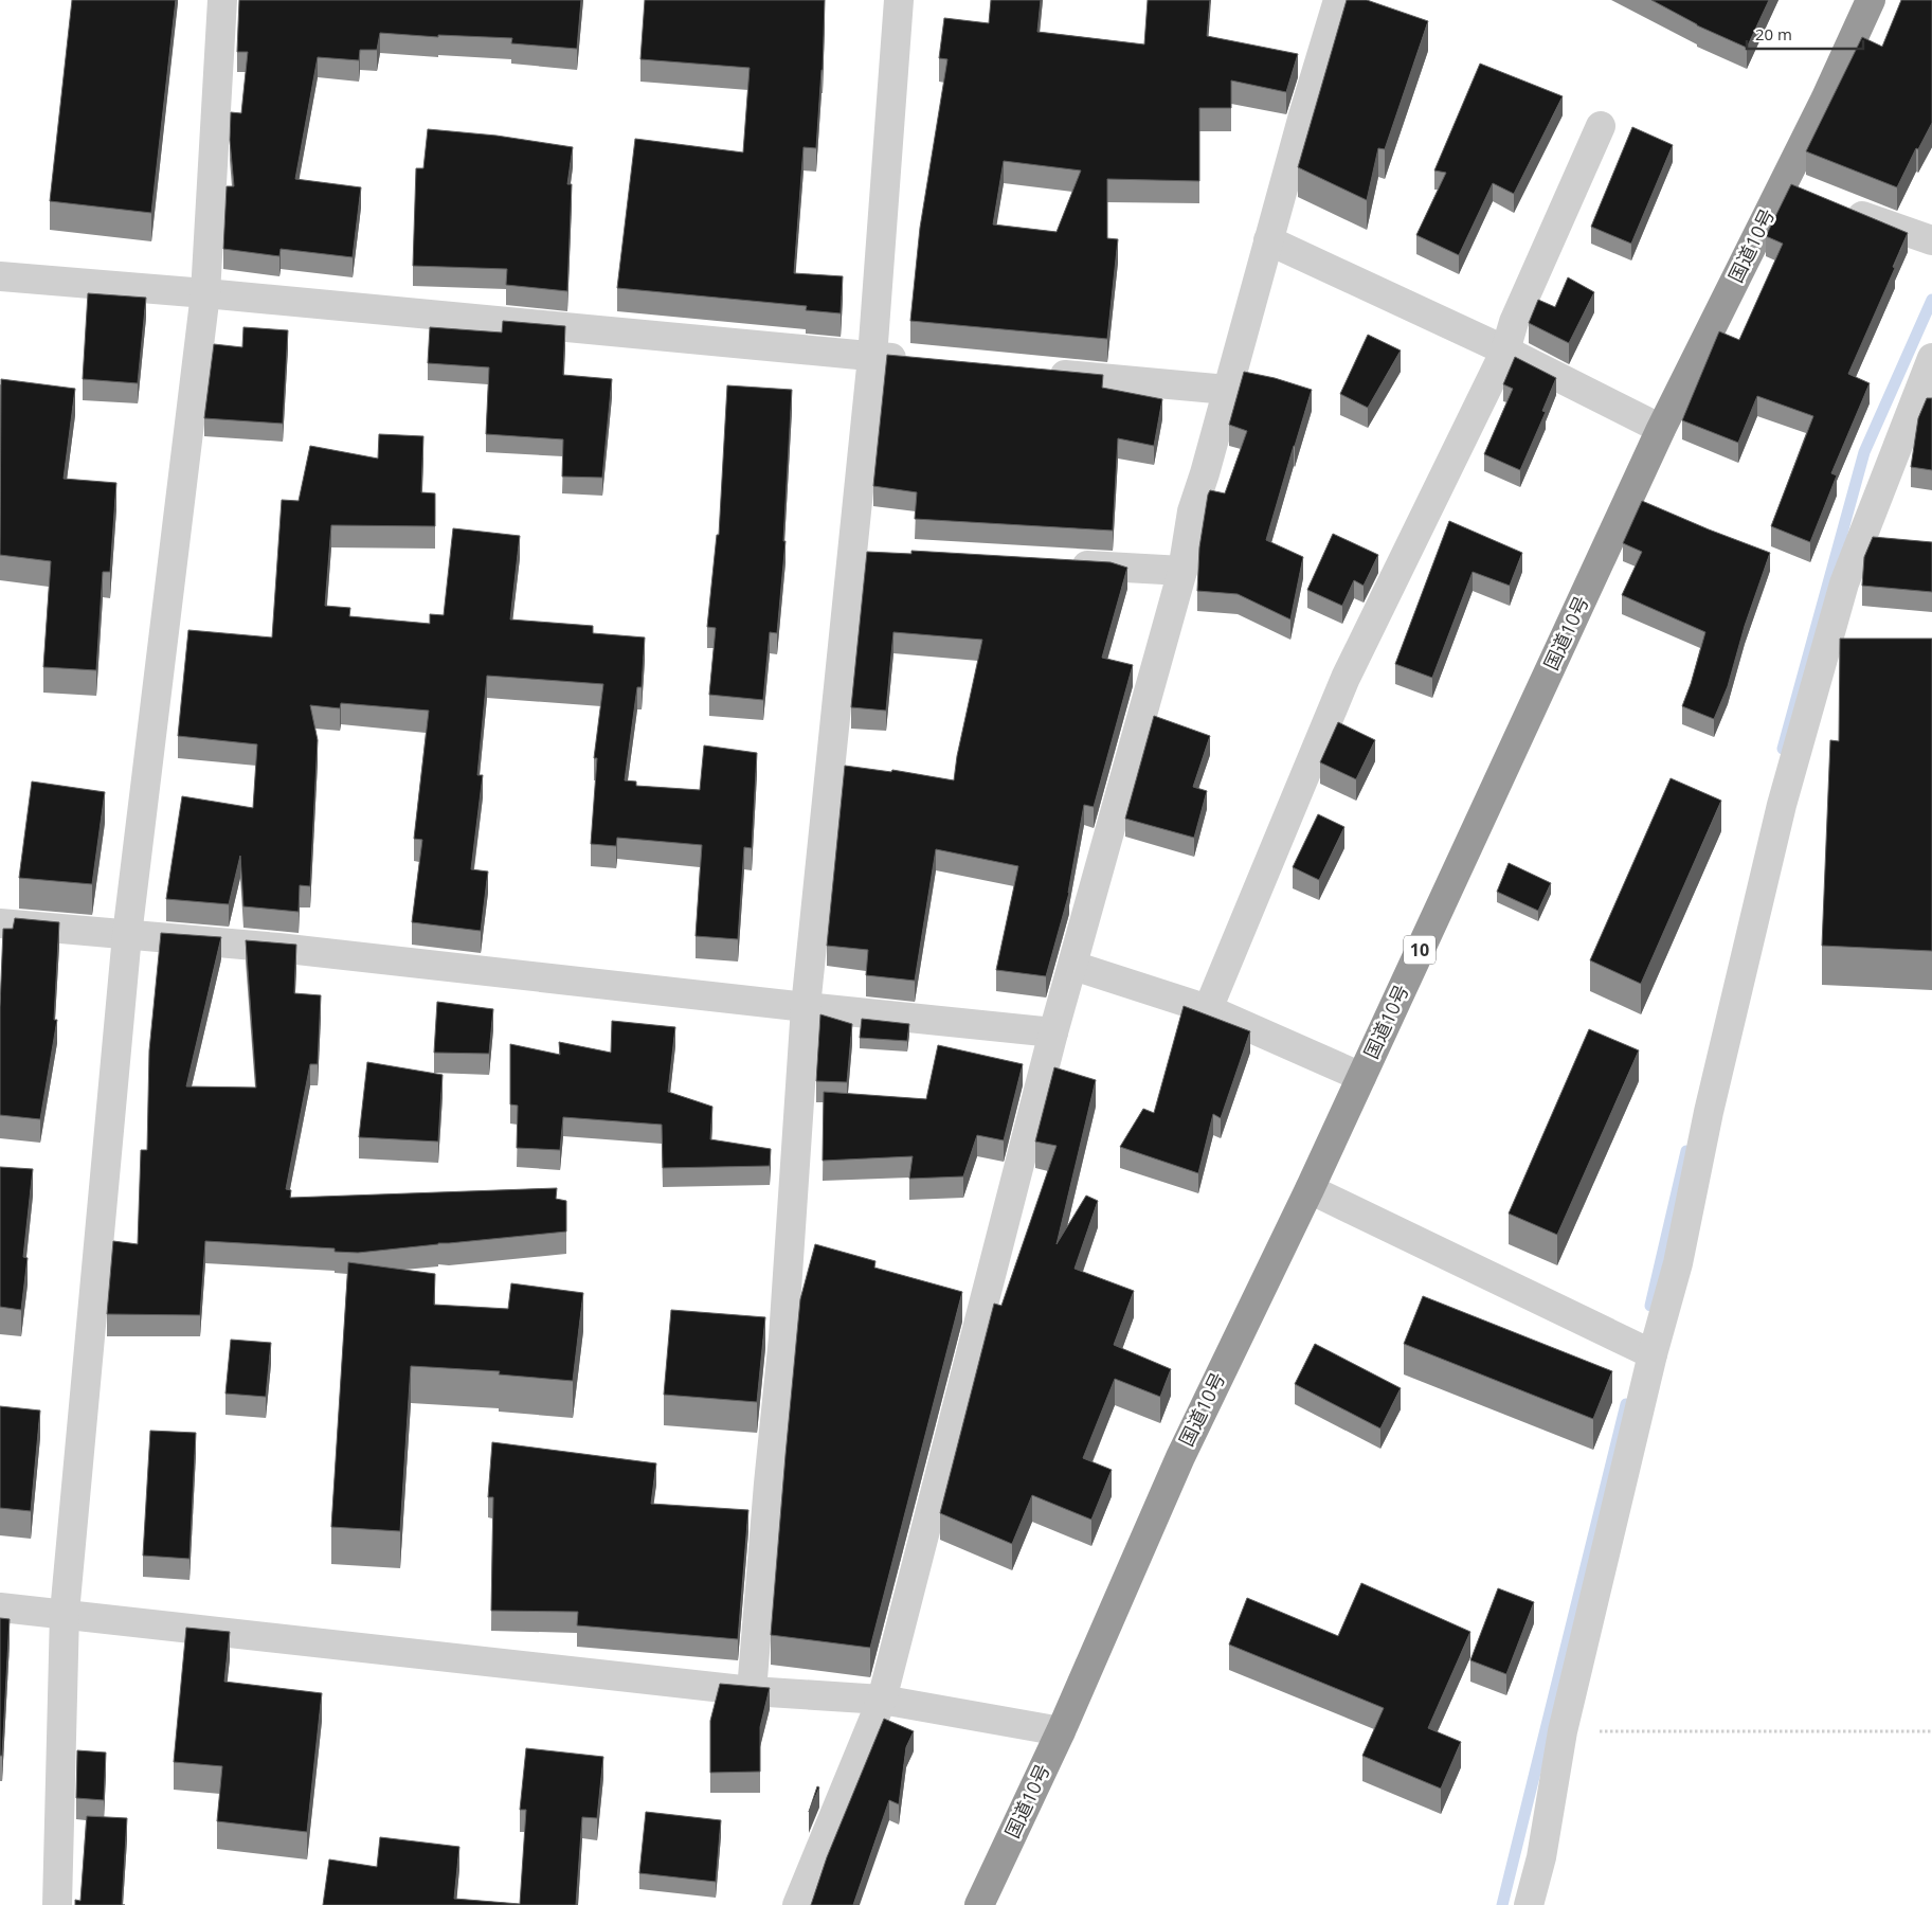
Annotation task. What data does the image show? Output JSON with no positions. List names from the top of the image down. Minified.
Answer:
{"streets":{"highway":["国道10号","10"]},"scale_bar":"20 m"}
